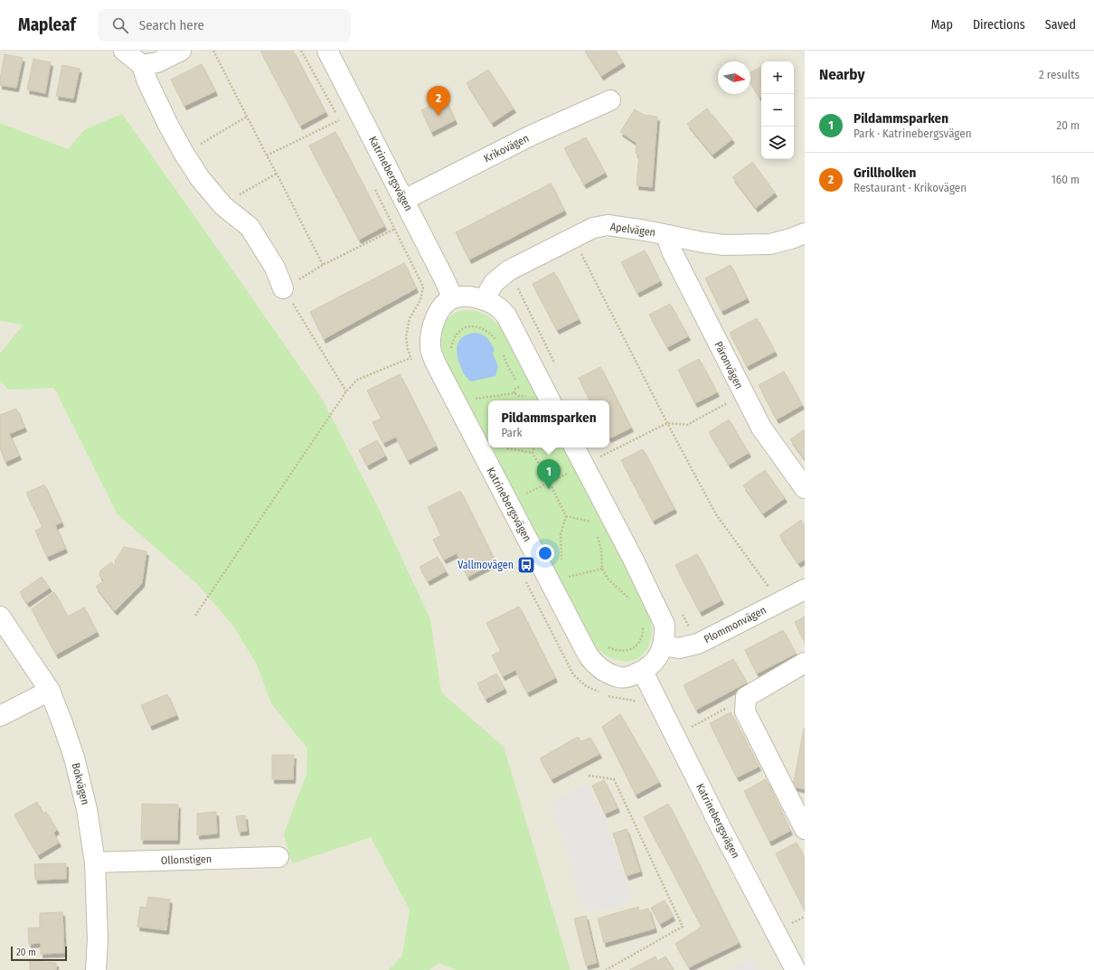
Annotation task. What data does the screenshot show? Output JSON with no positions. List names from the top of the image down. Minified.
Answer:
{"streets":{"street":["Krikovägen","Katrinebergsvägen","Apelvägen","Päronvägen","Plommonvägen","Bokvägen","Ollonstigen"]},"crossings":[["Krikovägen","Katrinebergsvägen"],["Katrinebergsvägen","Plommonvägen"],["Apelvägen","Päronvägen"],["Bokvägen","Ollonstigen"]],"places":{"bus stop":["Vallmovägen"]},"scale_bar":"20 m","north":"right","page":{"header":"Mapleaf","search":"Search here","nav":["Map","Directions","Saved"],"heading":["Nearby","2 results"],"map_buttons":["+","−"],"pins":["2","1"],"list":[{"mark":"1","name":"Pildammsparken","note":"Park · Katrinebergsvägen","value":"20 m"},{"mark":"2","name":"Grillholken","note":"Restaurant · Krikovägen","value":"160 m"}],"popup":["Pildammsparken","Park"],"scale":"20 m"}}
